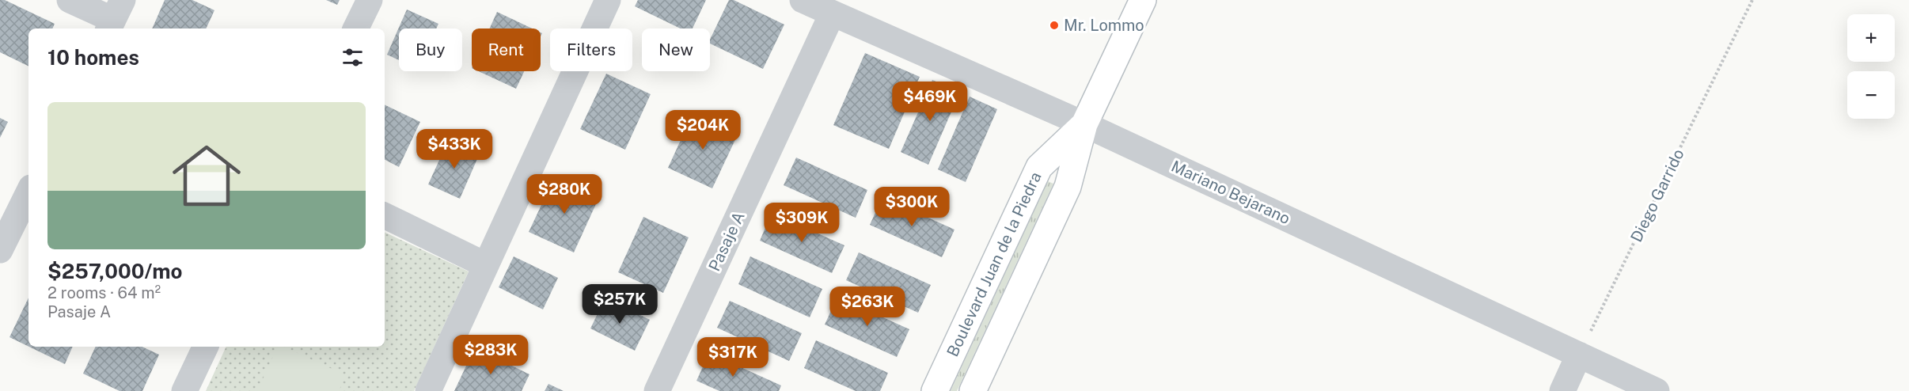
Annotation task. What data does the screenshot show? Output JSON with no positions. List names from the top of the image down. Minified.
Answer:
{"streets":{"main road":["Boulevard Juan de la Piedra"],"street":["Mariano Bejarano","Pasaje A"],"path":["Diego Garrido"]},"crossings":[["Mariano Bejarano","Diego Garrido"],["Mariano Bejarano","Pasaje A"],["Mariano Bejarano","Boulevard Juan de la Piedra"]],"places":["Mr. Lommo"],"page":{"map_buttons":["+","−"],"chip":["Buy","Rent","Filters","New"],"heading":"10 homes","price":["$469K","$204K","$433K","$280K","$300K","$309K","$257K","$263K","$283K","$317K"],"list":[{"name":"$257,000/mo","note":"2 rooms · 64 m² · Pasaje A"}]}}
